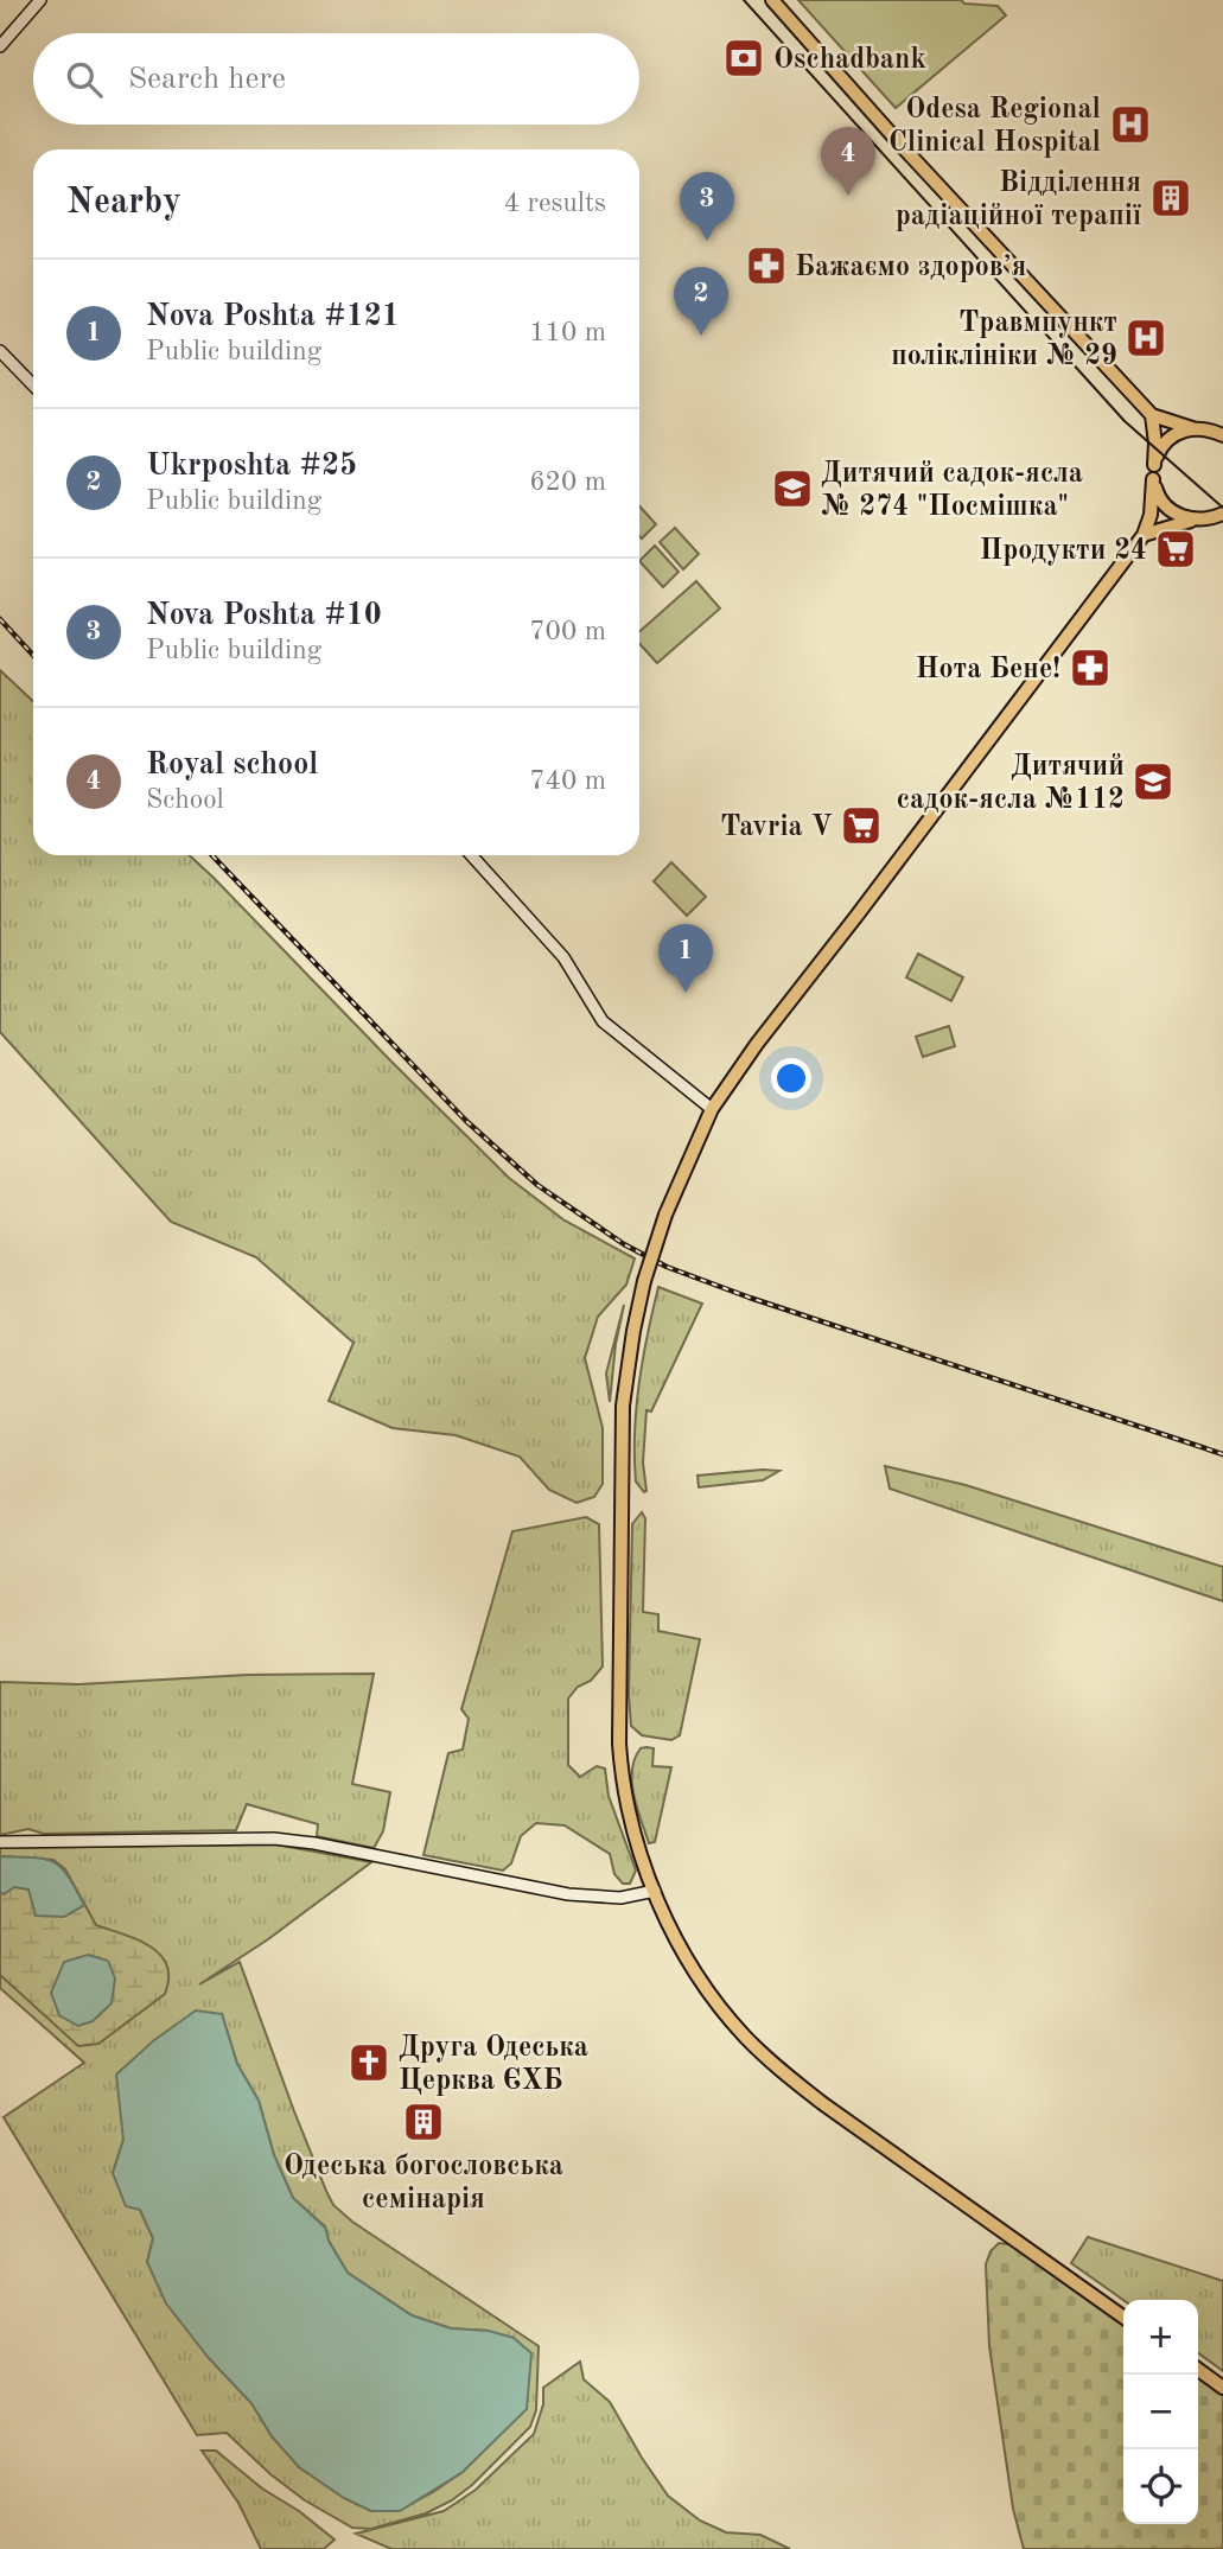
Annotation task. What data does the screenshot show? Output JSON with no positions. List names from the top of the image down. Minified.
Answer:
{"places":{"bank":["Oschadbank"],"hospital":["Odesa Regional Clinical Hospital","Травмпункт поліклініки № 29"],"building":["Відділення радіаційної терапії","Одеська богословська семінарія"],"pharmacy":["Бажаємо здоровʼя","Нота Бене!"],"school or university":["Дитячий садок-ясла № 274 \"Посмішка\"","Дитячий садок-ясла №112"],"supermarket":["Продукти 24","Tavria V"],"church":["Друга Одеська Церква ЄХБ"]},"page":{"search":"Search here","pins":["4","3","2","1"],"heading":["Nearby","4 results"],"list":[{"mark":"1","name":"Nova Poshta #121","note":"Public building","value":"110 m"},{"mark":"2","name":"Ukrposhta #25","note":"Public building","value":"620 m"},{"mark":"3","name":"Nova Poshta #10","note":"Public building","value":"700 m"},{"mark":"4","name":"Royal school","note":"School","value":"740 m"}],"map_buttons":["+","−"]}}
